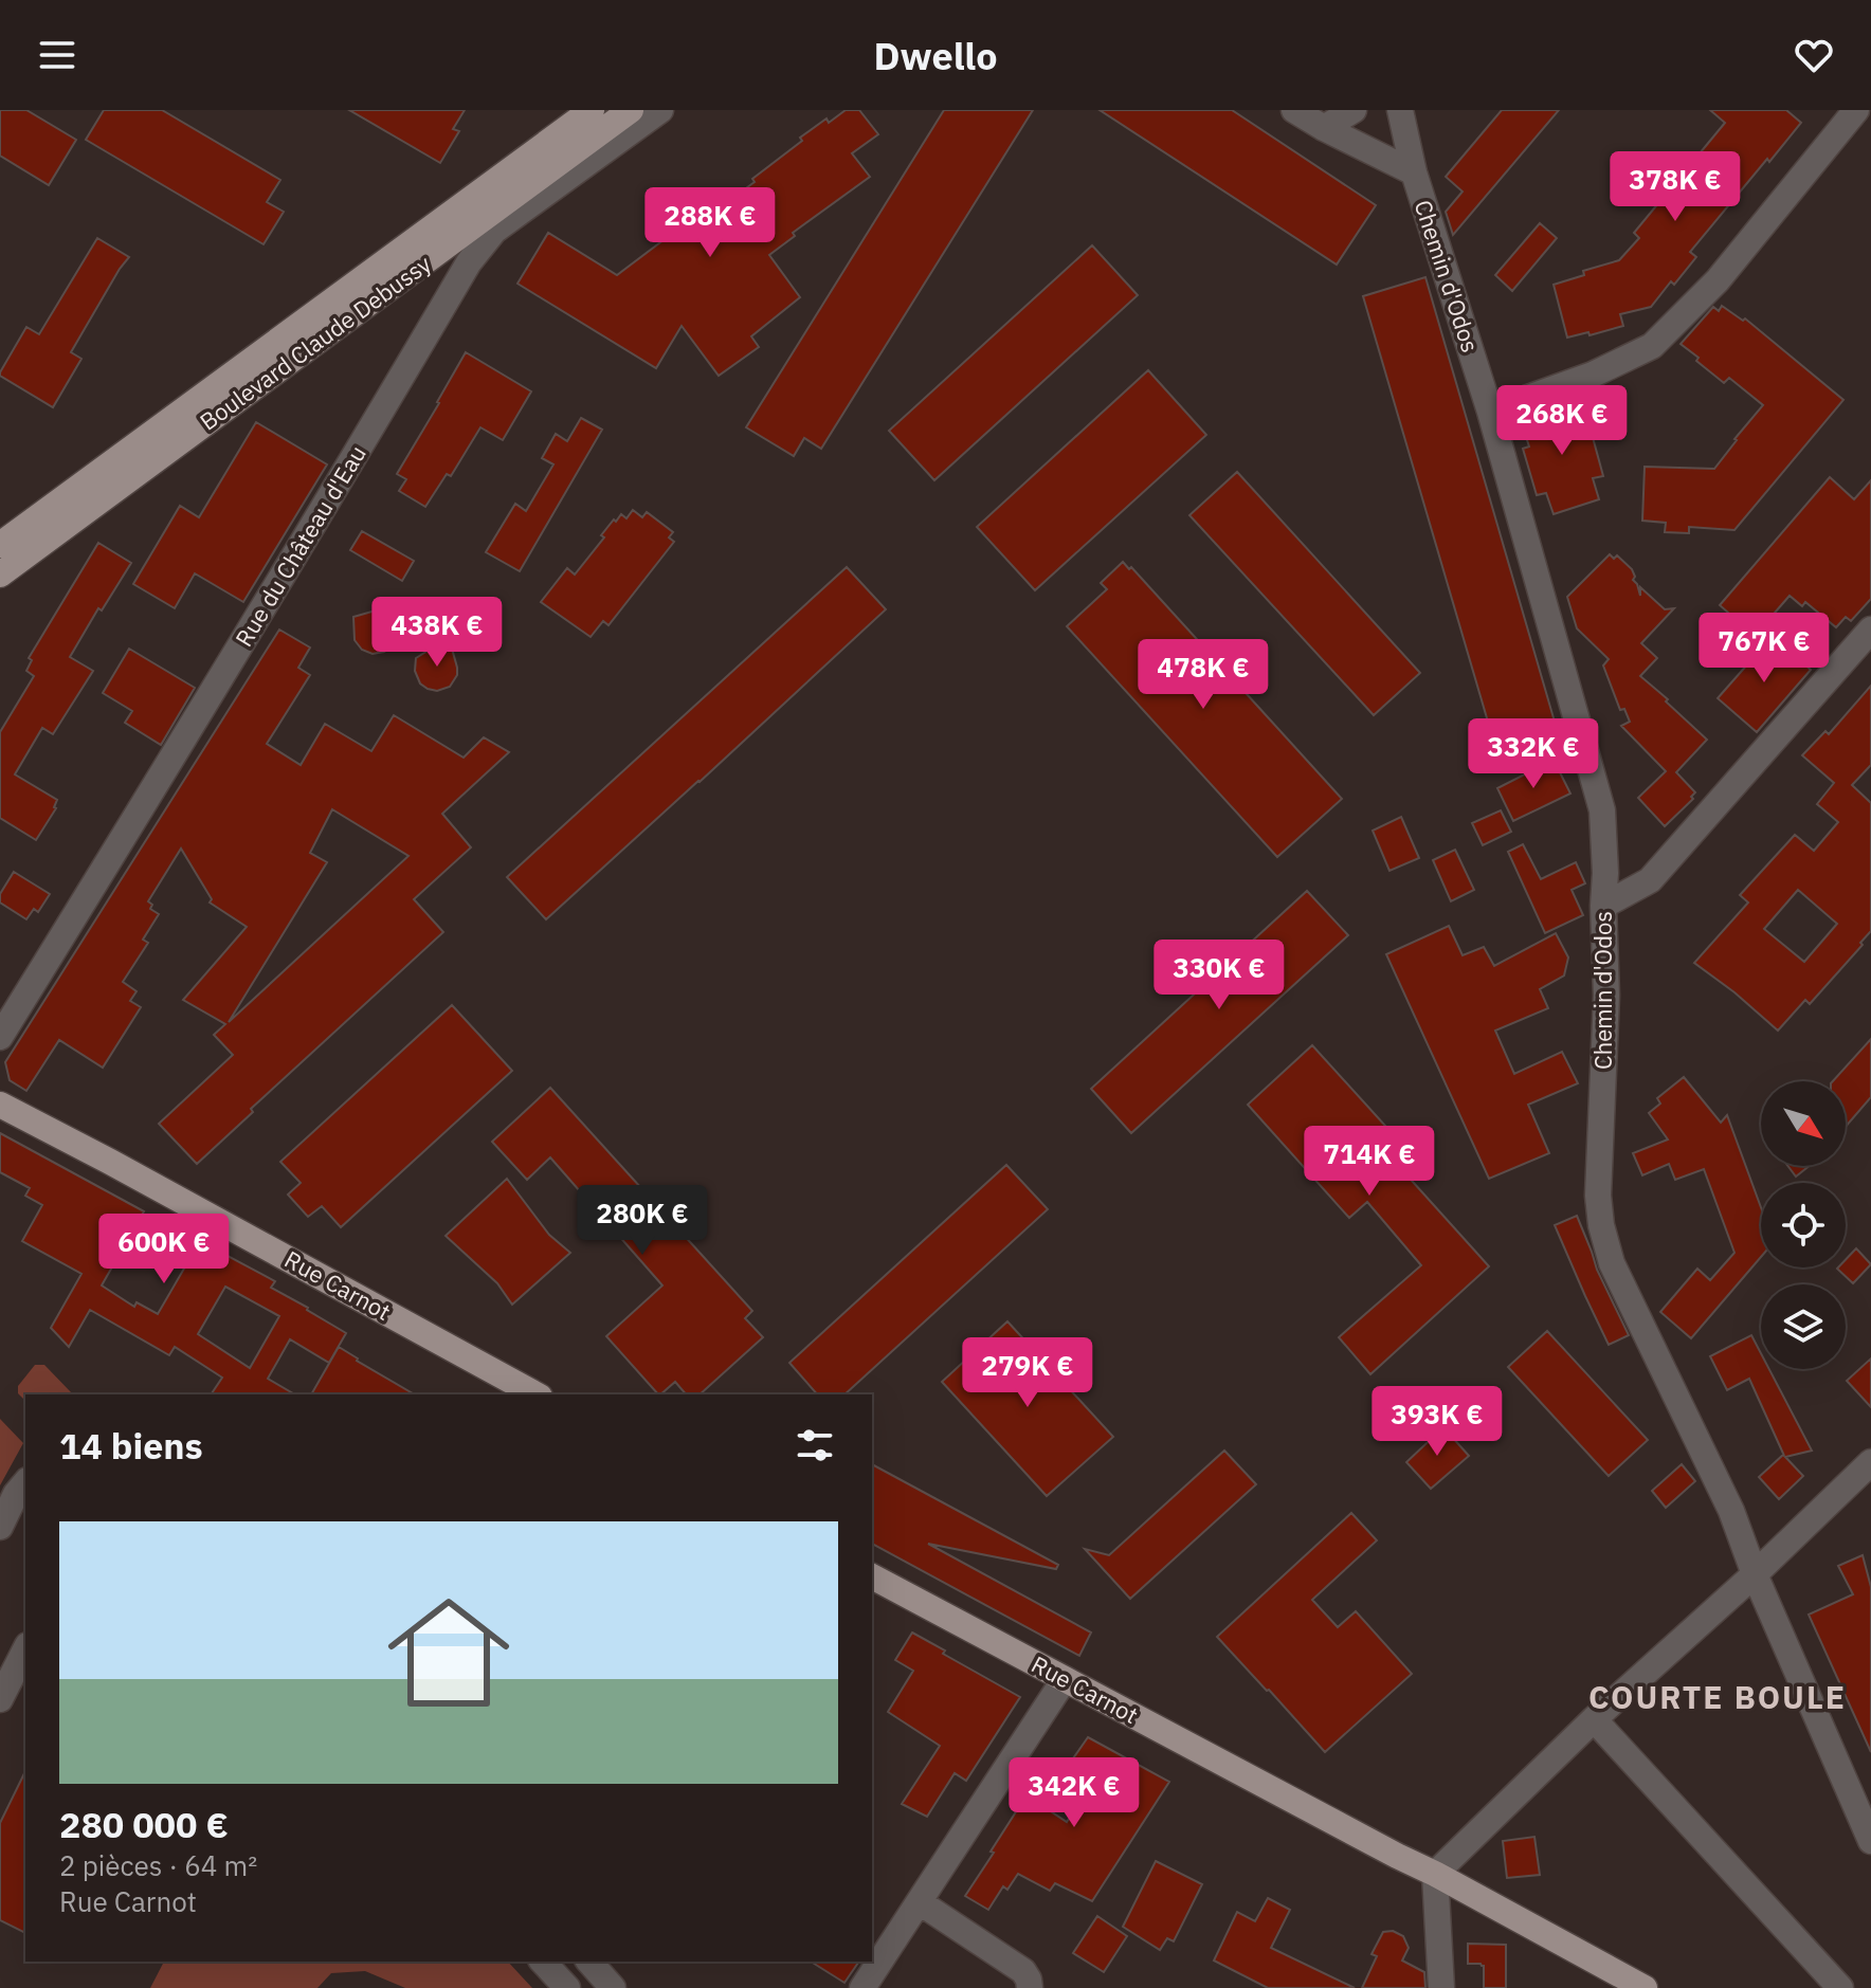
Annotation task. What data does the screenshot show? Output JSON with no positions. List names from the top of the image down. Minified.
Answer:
{"streets":{"main road":["Boulevard Claude Debussy","Rue Carnot"],"street":["Chemin d'Odos","Rue du Château d'Eau"]},"districts":["COURTE BOULE"],"north":"bottom right","page":{"header":"Dwello","price":["378K €","288K €","268K €","438K €","767K €","478K €","332K €","330K €","714K €","280K €","600K €","279K €","393K €","342K €"],"heading":"14 biens","list":[{"name":"280 000 €","note":"2 pièces · 64 m² · Rue Carnot"}]}}
